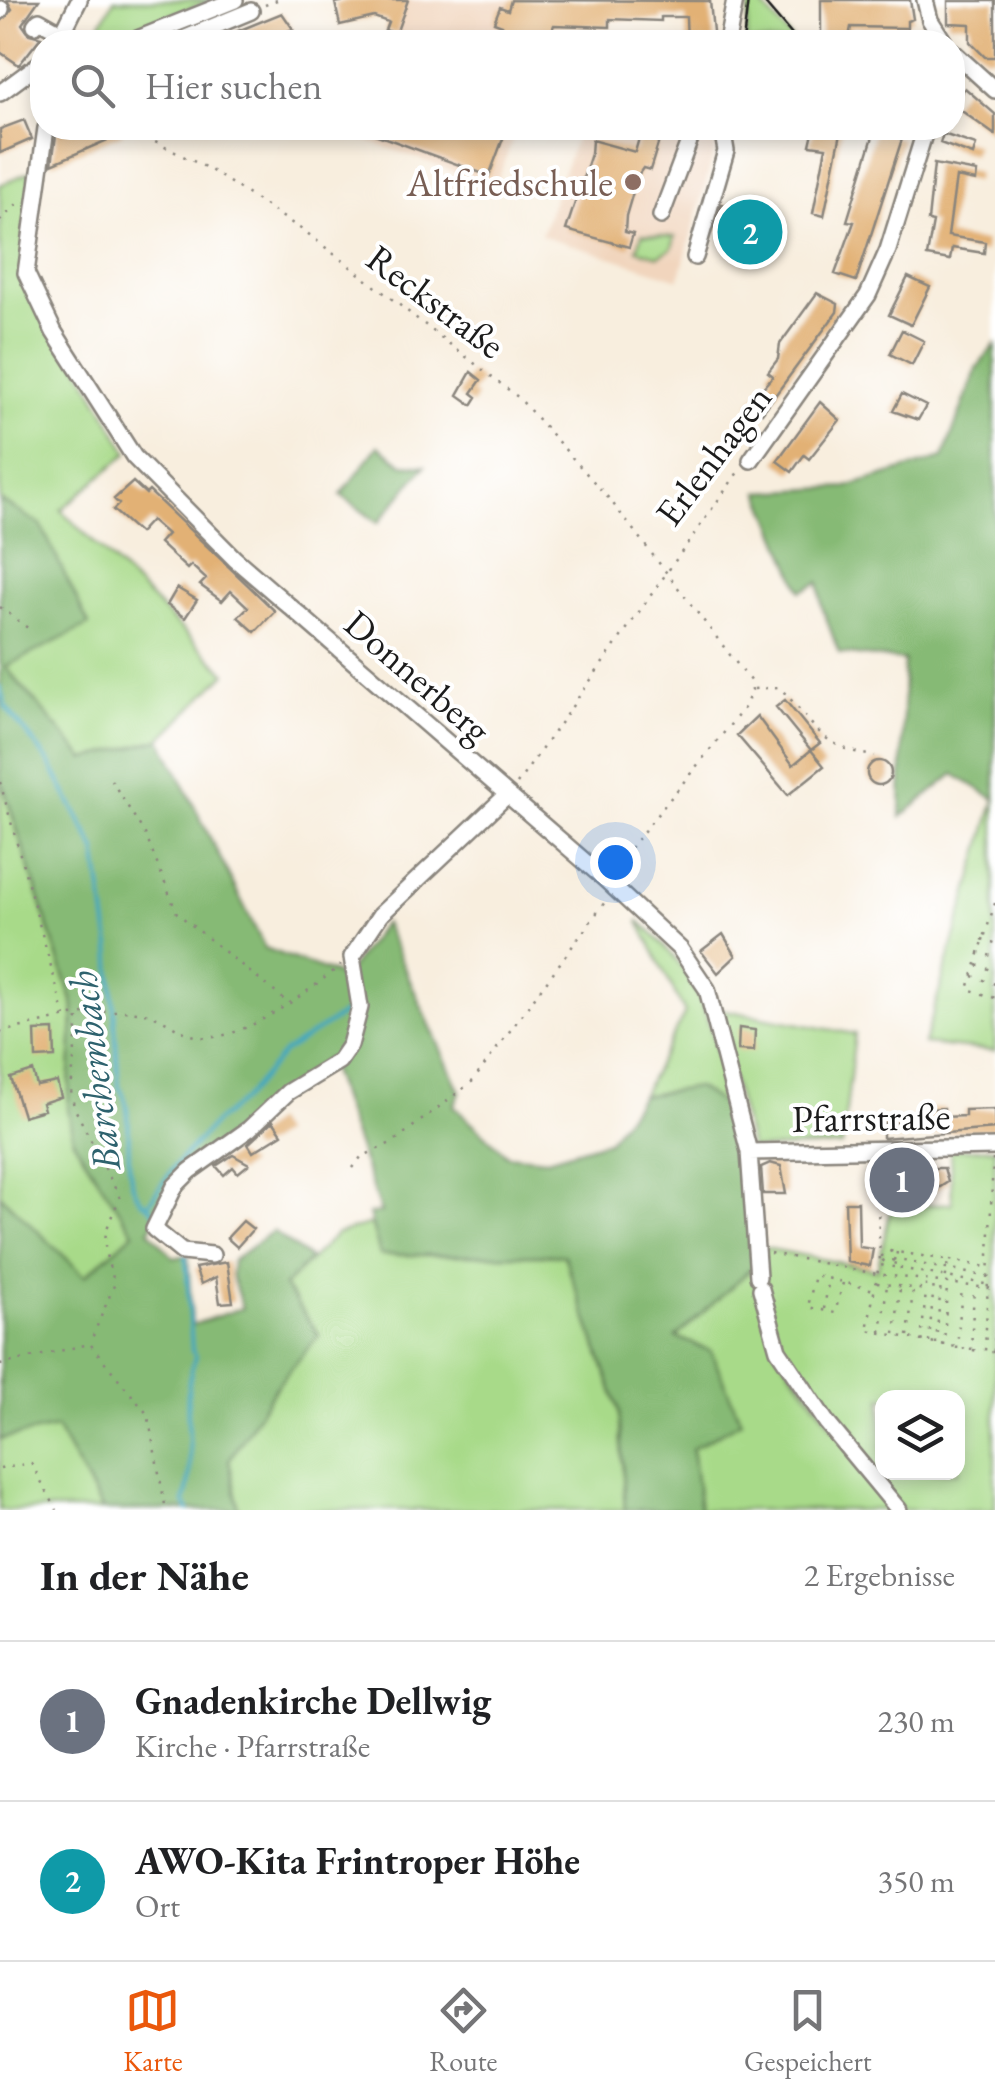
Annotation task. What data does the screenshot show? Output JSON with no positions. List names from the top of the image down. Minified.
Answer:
{"streets":{"street":["Erlenhagen","Donnerberg","Pfarrstraße"],"path":["Reckstraße"]},"crossings":[["Reckstraße","Erlenhagen"],["Erlenhagen","Donnerberg"],["Donnerberg","Pfarrstraße"]],"water":["Barchembach"],"places":["Altfriedschule"],"page":{"search":"Hier suchen","pins":["2","1"],"heading":["In der Nähe","2 Ergebnisse"],"list":[{"mark":"1","name":"Gnadenkirche Dellwig","note":"Kirche · Pfarrstraße","value":"230 m"},{"mark":"2","name":"AWO-Kita Frintroper Höhe","note":"Ort","value":"350 m"}],"nav":["Karte","Route","Gespeichert"]}}
